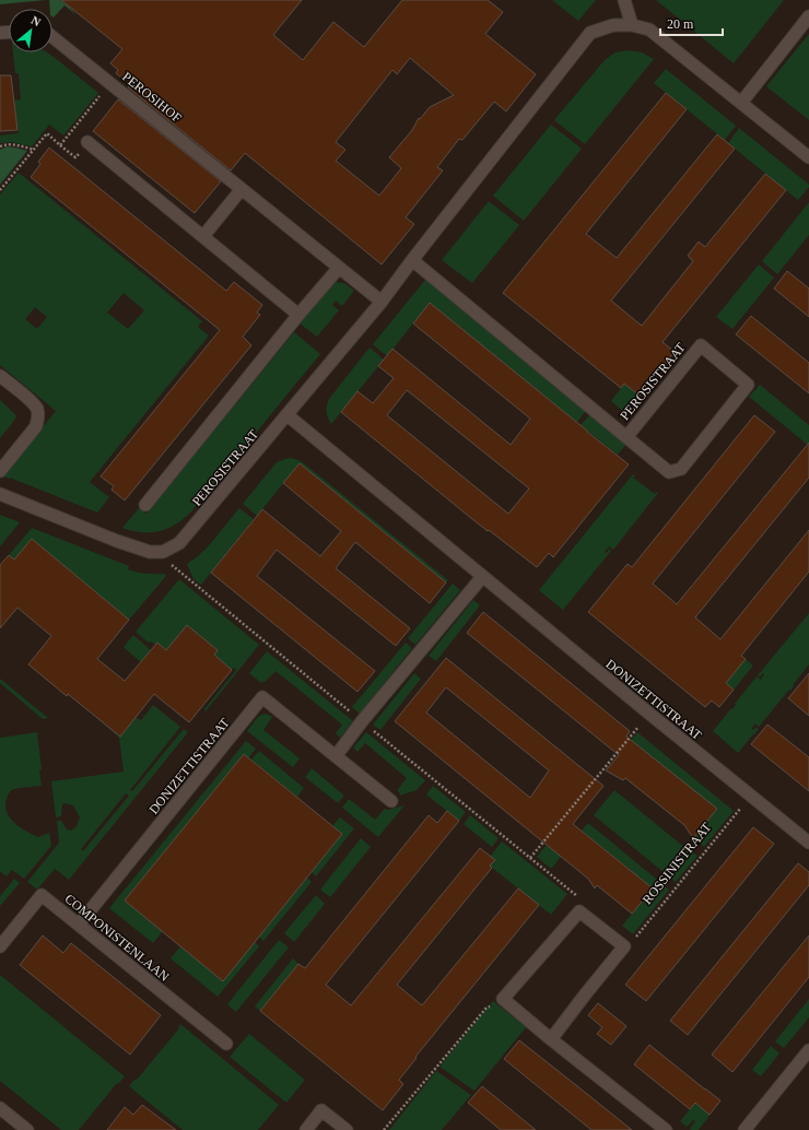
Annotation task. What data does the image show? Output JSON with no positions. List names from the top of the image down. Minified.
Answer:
{"streets":{"street":["PEROSIHOF","PEROSISTRAAT","DONIZETTISTRAAT","COMPONISTENLAAN"],"path":["ROSSINISTRAAT"]},"crossings":[["PEROSIHOF","PEROSISTRAAT"],["PEROSISTRAAT","DONIZETTISTRAAT"],["DONIZETTISTRAAT","ROSSINISTRAAT"],["DONIZETTISTRAAT","COMPONISTENLAAN"]],"scale_bar":"20 m","north":"top right"}
